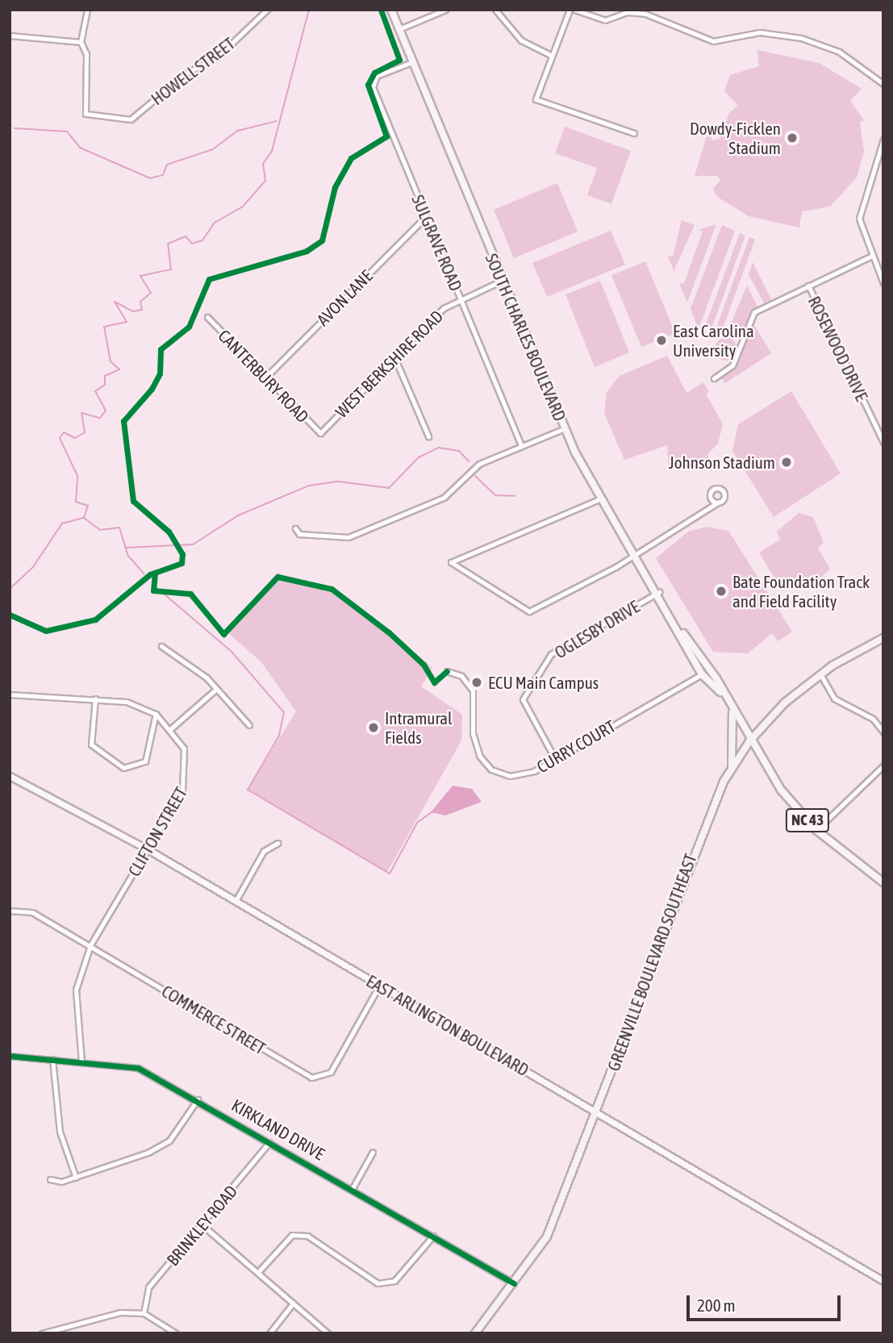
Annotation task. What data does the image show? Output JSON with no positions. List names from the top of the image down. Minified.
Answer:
{"streets":{"highway":["GREENVILLE BOULEVARD SOUTHEAST"],"main road":["SOUTH CHARLES BOULEVARD","NC 43","EAST ARLINGTON BOULEVARD"],"street":["HOWELL STREET","SULGRAVE ROAD","AVON LANE","ROSEWOOD DRIVE","WEST BERKSHIRE ROAD","CANTERBURY ROAD","OGLESBY DRIVE","CURRY COURT","CLIFTON STREET","COMMERCE STREET","KIRKLAND DRIVE","BRINKLEY ROAD"]},"crossings":[["SULGRAVE ROAD","AVON LANE"],["SULGRAVE ROAD","SOUTH CHARLES BOULEVARD"],["SULGRAVE ROAD","WEST BERKSHIRE ROAD"],["AVON LANE","CANTERBURY ROAD"],["SOUTH CHARLES BOULEVARD","OGLESBY DRIVE"],["SOUTH CHARLES BOULEVARD","CURRY COURT"],["SOUTH CHARLES BOULEVARD","GREENVILLE BOULEVARD SOUTHEAST"],["WEST BERKSHIRE ROAD","CANTERBURY ROAD"],["OGLESBY DRIVE","CURRY COURT"],["CLIFTON STREET","COMMERCE STREET"],["CLIFTON STREET","EAST ARLINGTON BOULEVARD"],["CLIFTON STREET","KIRKLAND DRIVE"],["GREENVILLE BOULEVARD SOUTHEAST","EAST ARLINGTON BOULEVARD"],["GREENVILLE BOULEVARD SOUTHEAST","KIRKLAND DRIVE"],["COMMERCE STREET","EAST ARLINGTON BOULEVARD"],["KIRKLAND DRIVE","BRINKLEY ROAD"]],"places":["Dowdy-Ficklen Stadium","East Carolina University","Johnson Stadium","Bate Foundation Track and Field Facility","ECU Main Campus","Intramural Fields"],"scale_bar":"200 m"}
